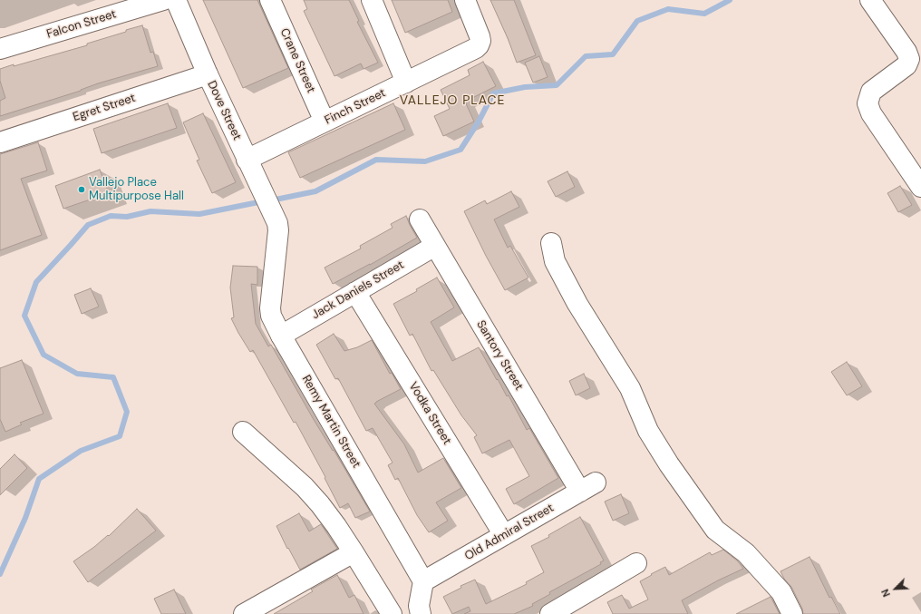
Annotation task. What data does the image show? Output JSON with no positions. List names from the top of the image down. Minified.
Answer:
{"streets":{"street":["Falcon Street","Crane Street","Finch Street","Egret Street","Dove Street","Jack Daniels Street","Santory Street","Vodka Street","Remy Martin Street","Old Admiral Street"]},"crossings":[["Crane Street","Finch Street"],["Finch Street","Dove Street"],["Egret Street","Dove Street"],["Dove Street","Remy Martin Street"],["Jack Daniels Street","Santory Street"],["Jack Daniels Street","Vodka Street"],["Jack Daniels Street","Remy Martin Street"],["Santory Street","Old Admiral Street"],["Vodka Street","Old Admiral Street"],["Remy Martin Street","Old Admiral Street"]],"districts":["VALLEJO PLACE"],"places":["Vallejo Place Multipurpose Hall"],"north":"bottom left"}
